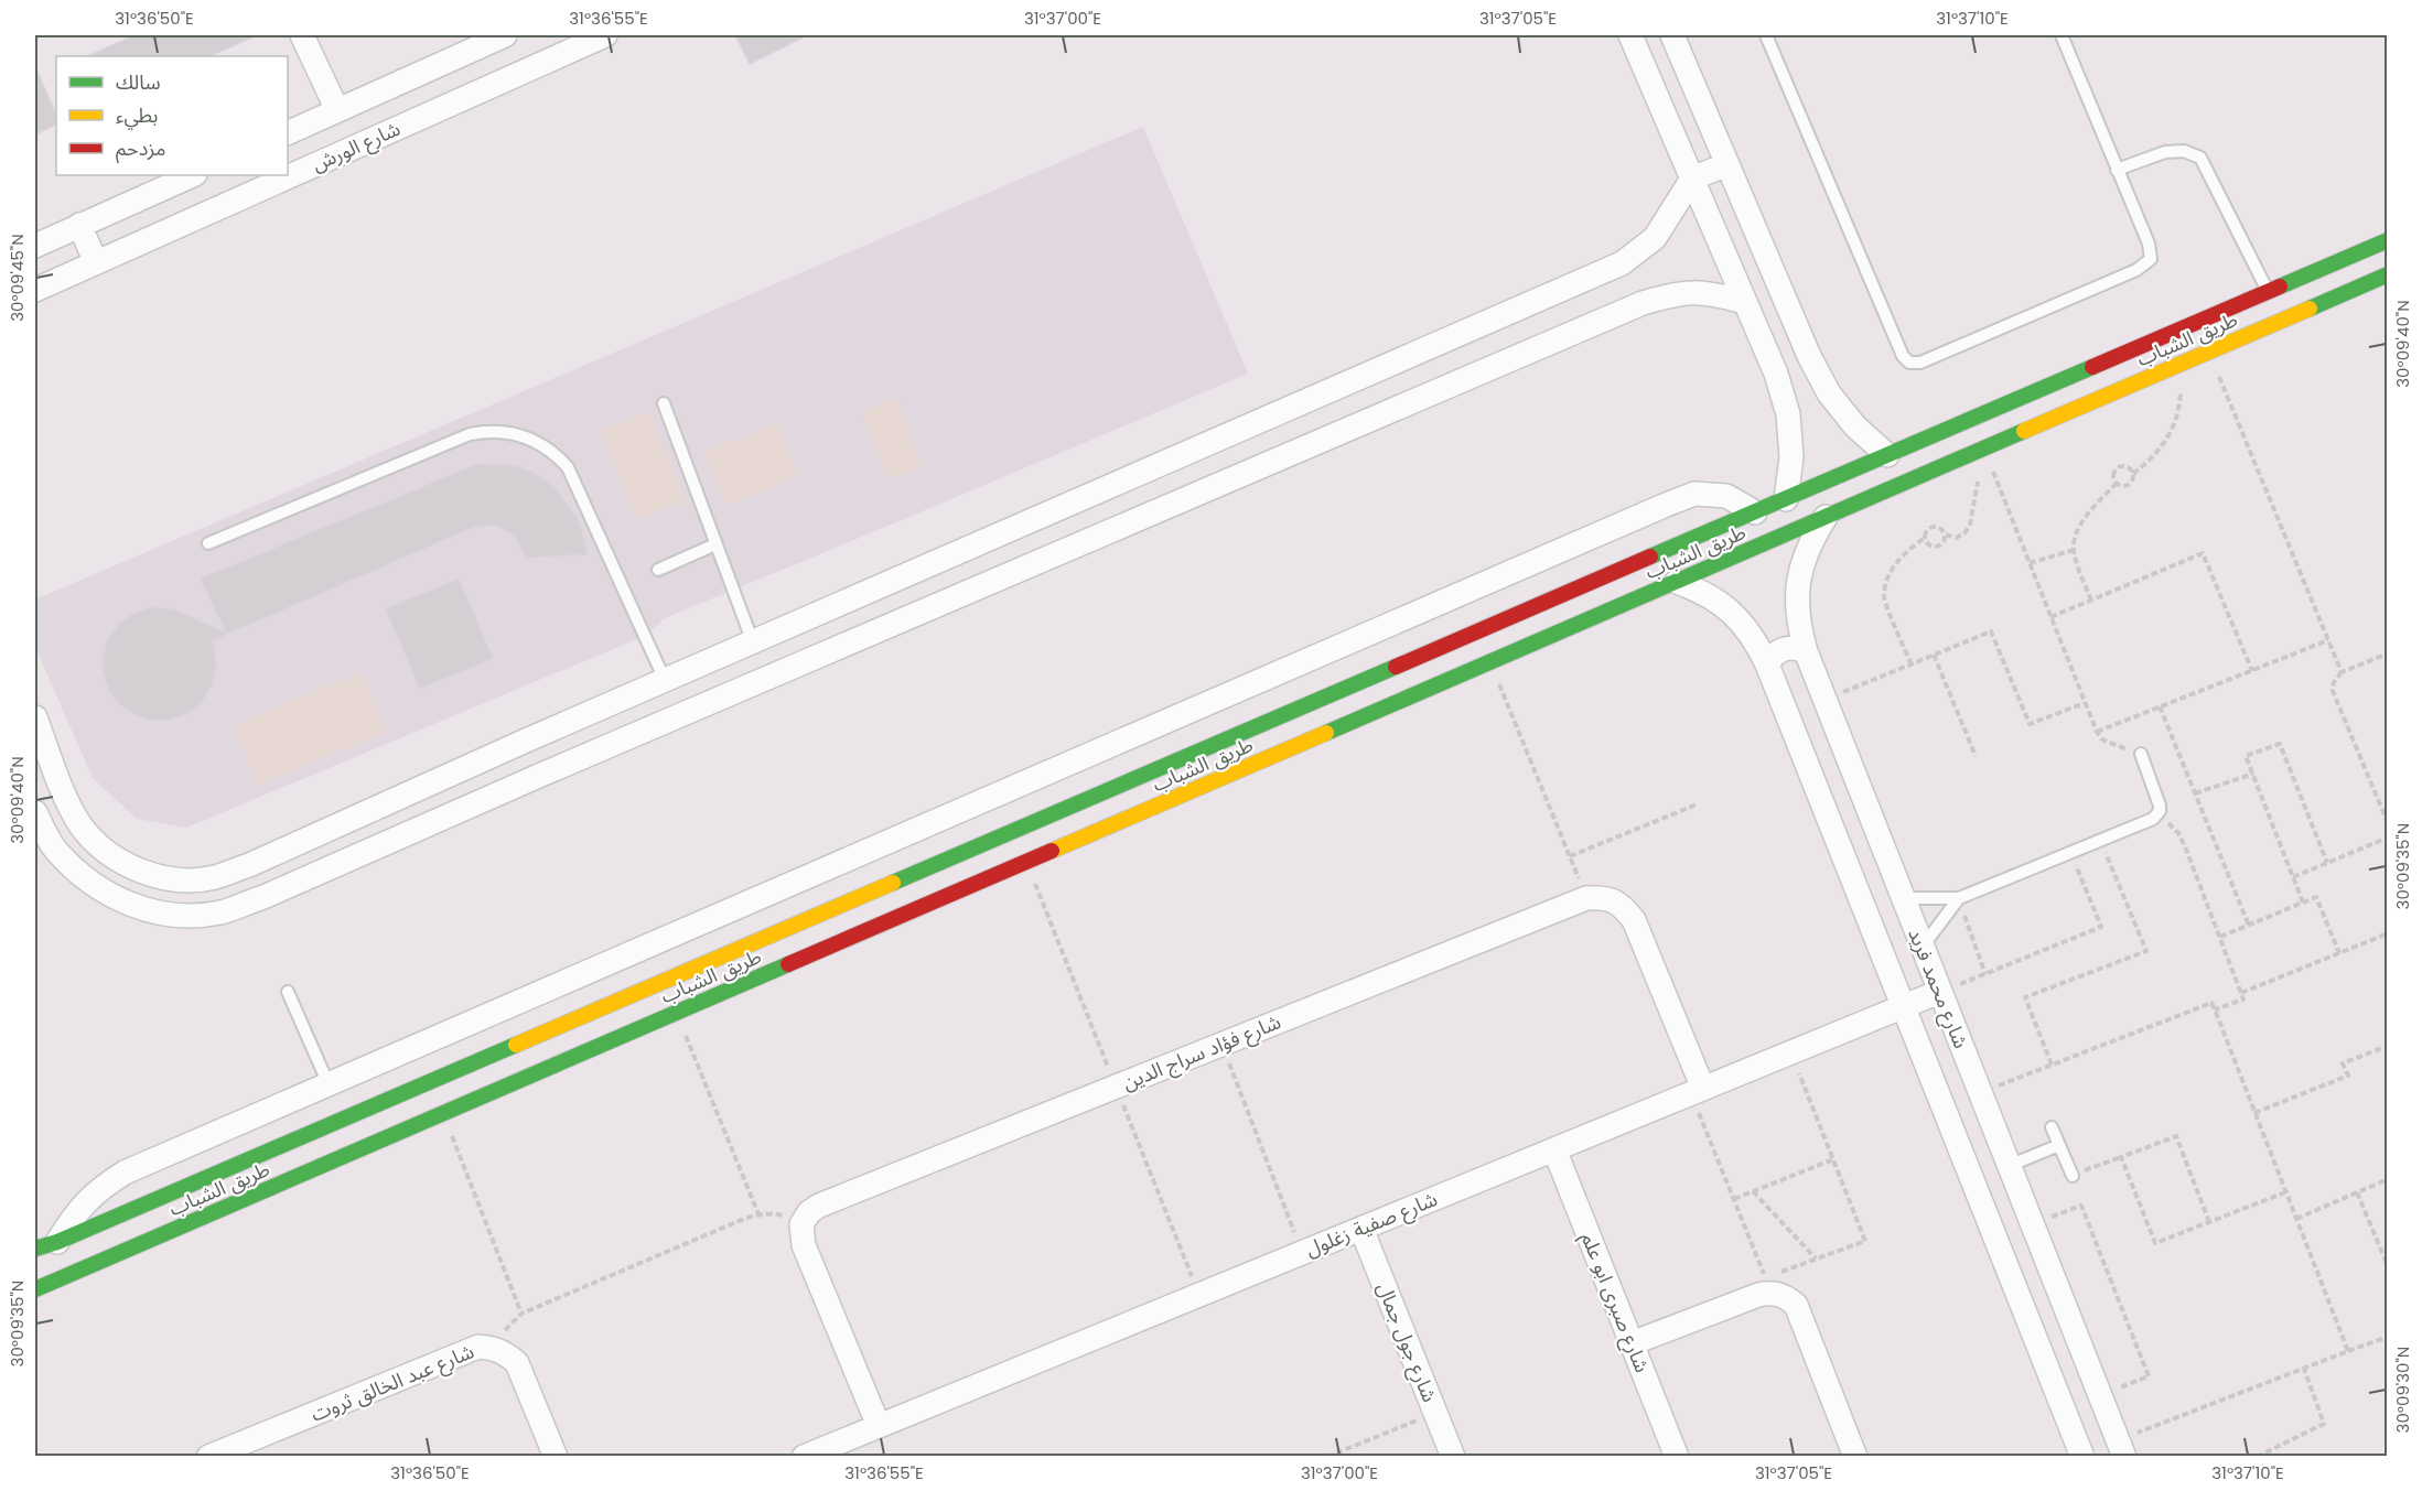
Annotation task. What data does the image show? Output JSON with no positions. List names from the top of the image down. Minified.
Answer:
{"streets":{"street":["شارع الورش","طريق الشباب","شارع محمد فريد","شارع فؤاد سراج الدين","شارع صفية زغلول","شارع صبرى ابو علم","شارع جول جمال","شارع عبد الخالق ثروت"]},"crossings":[["طريق الشباب","شارع محمد فريد"],["شارع محمد فريد","شارع صفية زغلول"],["شارع صفية زغلول","شارع صبرى ابو علم"],["شارع صفية زغلول","شارع جول جمال"]],"legend":["سالك","بطيء","مزدحم"],"coordinates":["31°36'50\"E","31°36'55\"E","31°37'00\"E","31°37'05\"E","31°37'10\"E","30°09'45\"N","30°09'40\"N","30°09'35\"N","30°09'30\"N"]}
